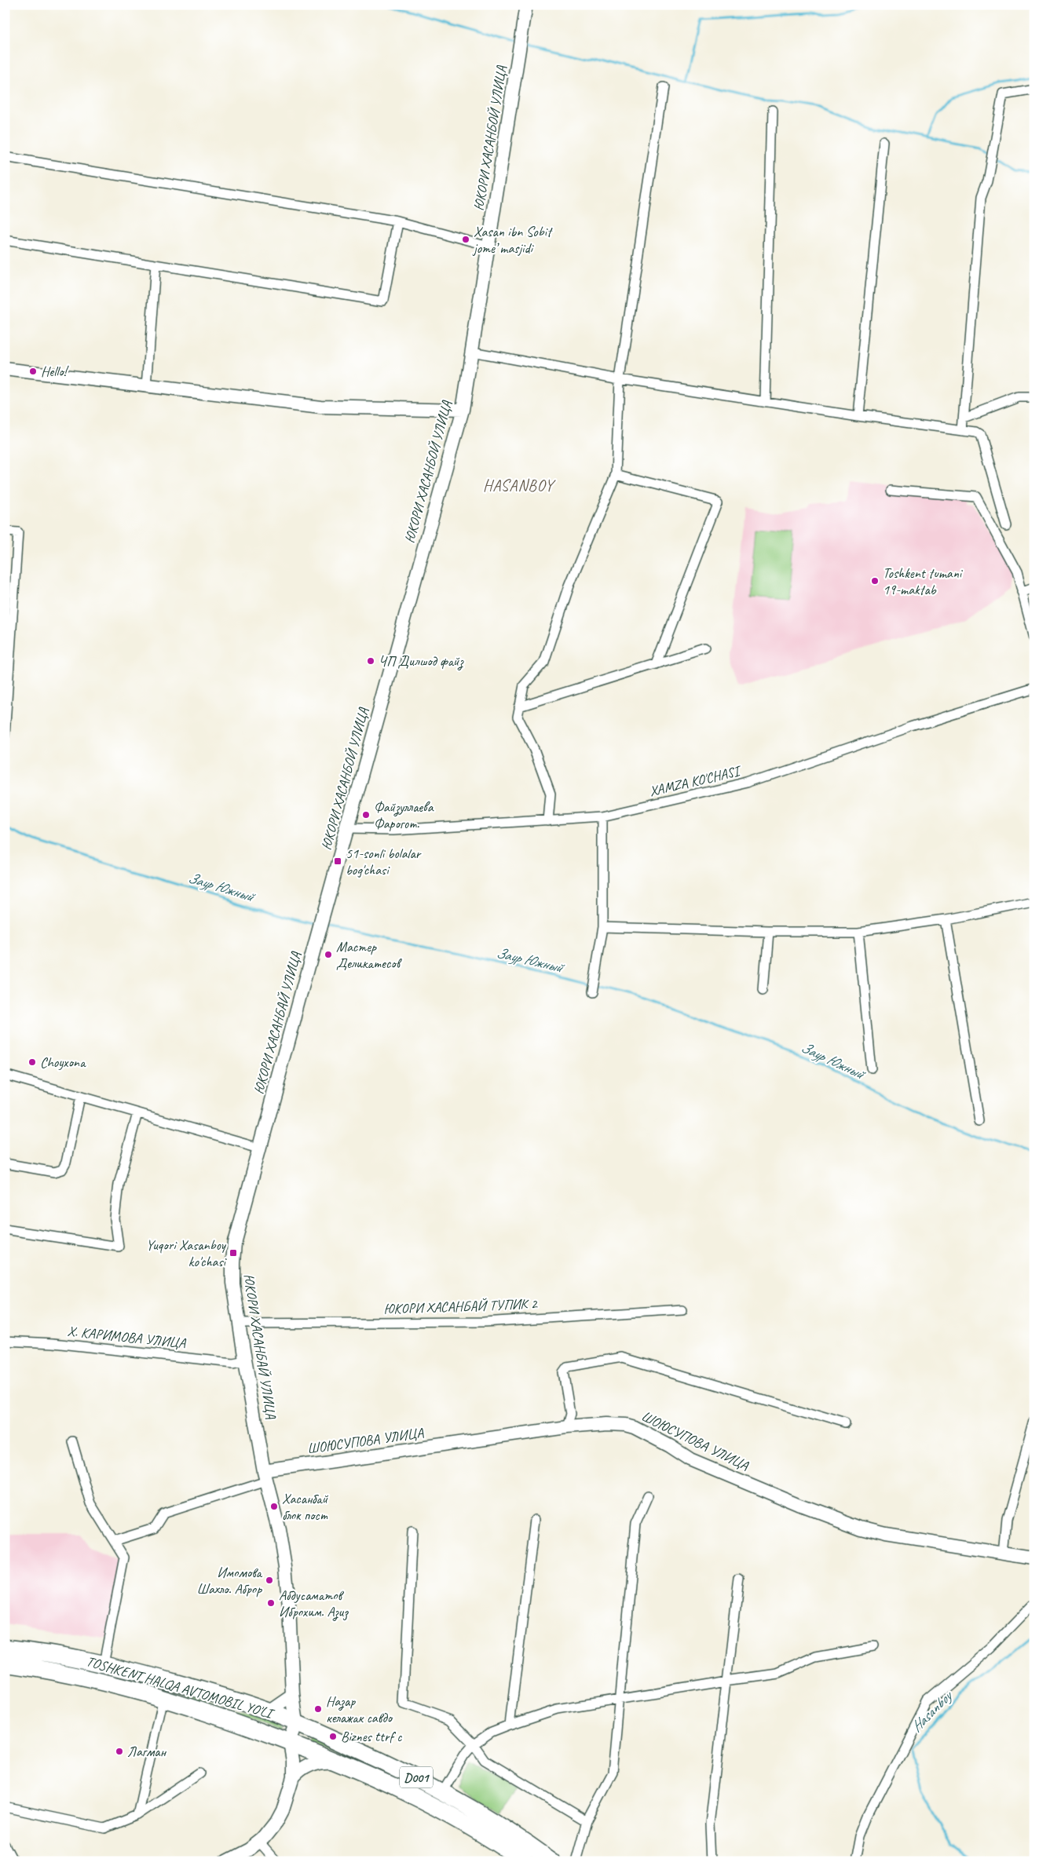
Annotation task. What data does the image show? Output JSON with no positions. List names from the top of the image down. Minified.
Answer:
{"streets":{"highway":["TOSHKENT HALQA AVTOMOBIL YO'LI","D001"],"street":["ЮКОРИ ХАСАНБОЙ УЛИЦА","XAMZA KO'CHASI","ЮКОРИ ХАСАНБАЙ УЛИЦА","ЮКОРИ ХАСАНБАЙ ТУПИК 2","Х. КАРИМОВА УЛИЦА","ШОЮСУПОВА УЛИЦА"]},"crossings":[["ЮКОРИ ХАСАНБОЙ УЛИЦА","XAMZA KO'CHASI"],["ЮКОРИ ХАСАНБОЙ УЛИЦА","ЮКОРИ ХАСАНБАЙ УЛИЦА"],["ЮКОРИ ХАСАНБАЙ УЛИЦА","ЮКОРИ ХАСАНБАЙ ТУПИК 2"],["ЮКОРИ ХАСАНБАЙ УЛИЦА","Х. КАРИМОВА УЛИЦА"],["ЮКОРИ ХАСАНБАЙ УЛИЦА","ШОЮСУПОВА УЛИЦА"],["ЮКОРИ ХАСАНБАЙ УЛИЦА","TOSHKENT HALQA AVTOMOBIL YO'LI"]],"districts":["HASANBOY"],"water":["Заур Южный","Hasanboy"],"places":{"other":["Xasan ibn Sobit jome’ masjidi","Hello!","Toshkent tumani 19-maktab","ЧП Дилшод файз","Файзуллаева Фарогот.","Мастер Деликатесов","Choyxona","Хасанбай блок пост","Имомова Шахло. Аброр","Абдусаматов Иброхим. Азиз","Назар келажак савдо","Biznes ttrf c","Лагман"],"transit":["51-sonli bolalar bog'chasi","Yuqori Xasanboy ko'chasi"]}}
